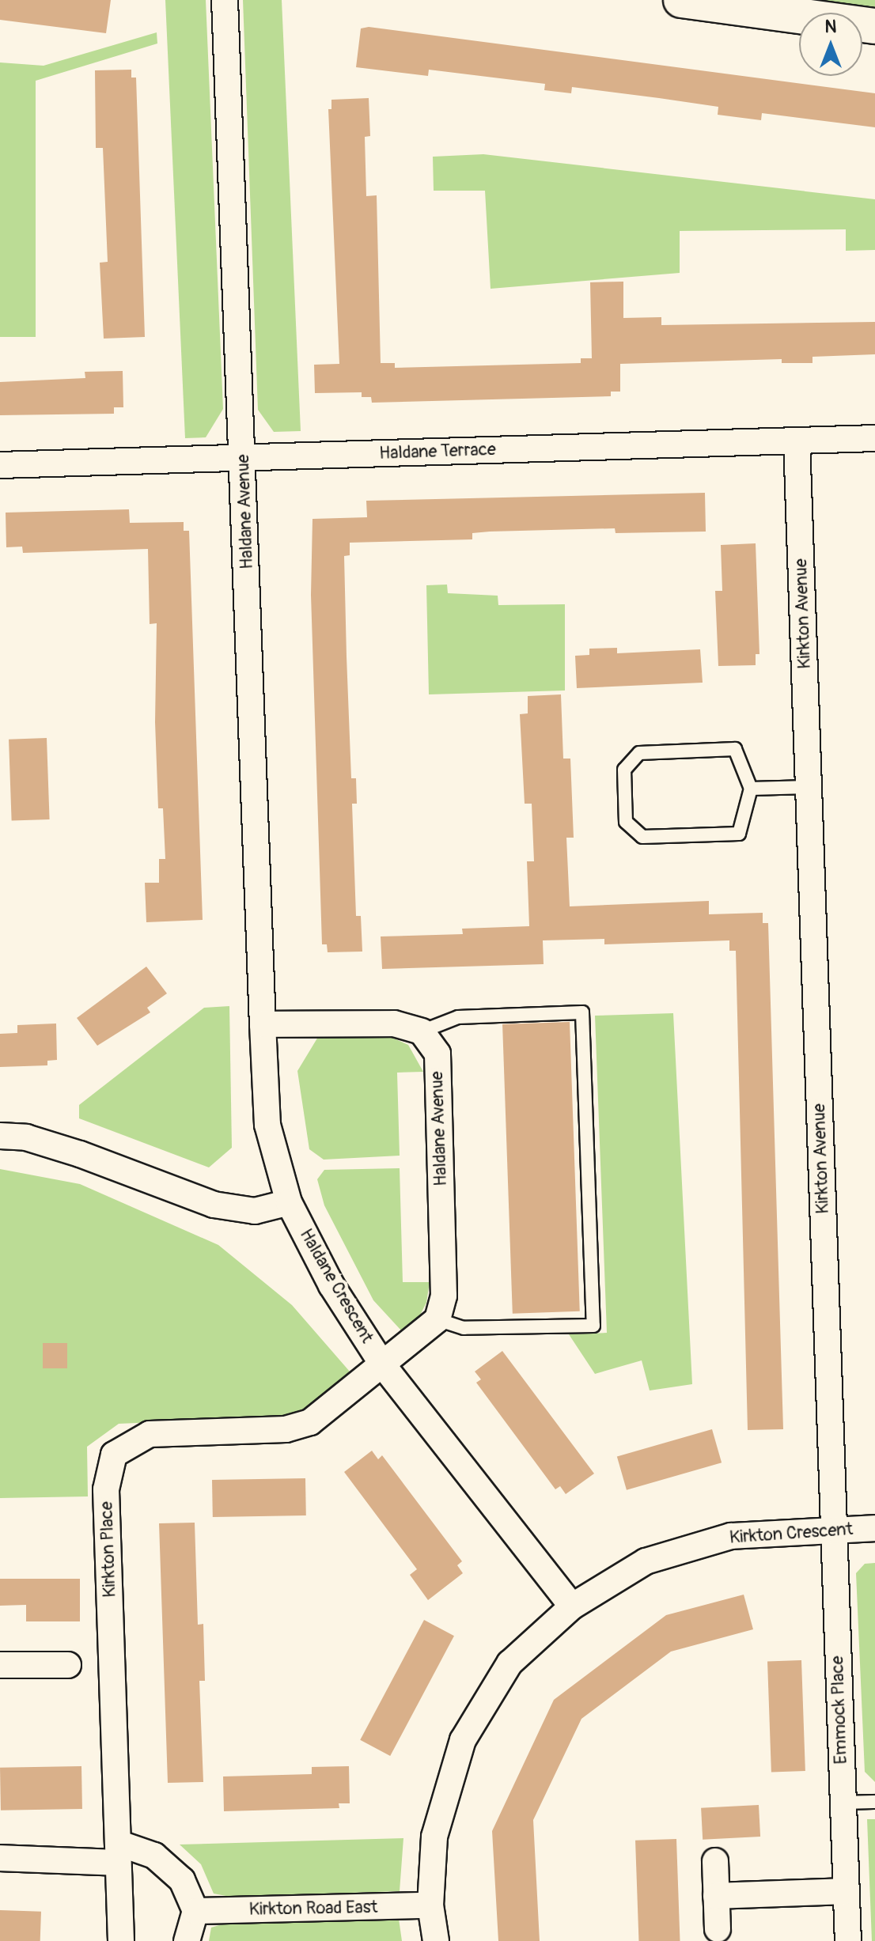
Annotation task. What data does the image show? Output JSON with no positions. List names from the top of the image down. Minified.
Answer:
{"streets":{"street":["Haldane Terrace","Haldane Avenue","Kirkton Avenue","Haldane Crescent","Kirkton Crescent","Kirkton Place","Emmock Place","Kirkton Road East"]},"crossings":[["Haldane Terrace","Haldane Avenue"],["Haldane Terrace","Kirkton Avenue"],["Haldane Avenue","Haldane Crescent"],["Kirkton Avenue","Kirkton Crescent"],["Kirkton Avenue","Emmock Place"],["Haldane Crescent","Kirkton Crescent"],["Haldane Crescent","Kirkton Place"],["Kirkton Crescent","Emmock Place"],["Kirkton Crescent","Kirkton Road East"]],"north":"top"}
